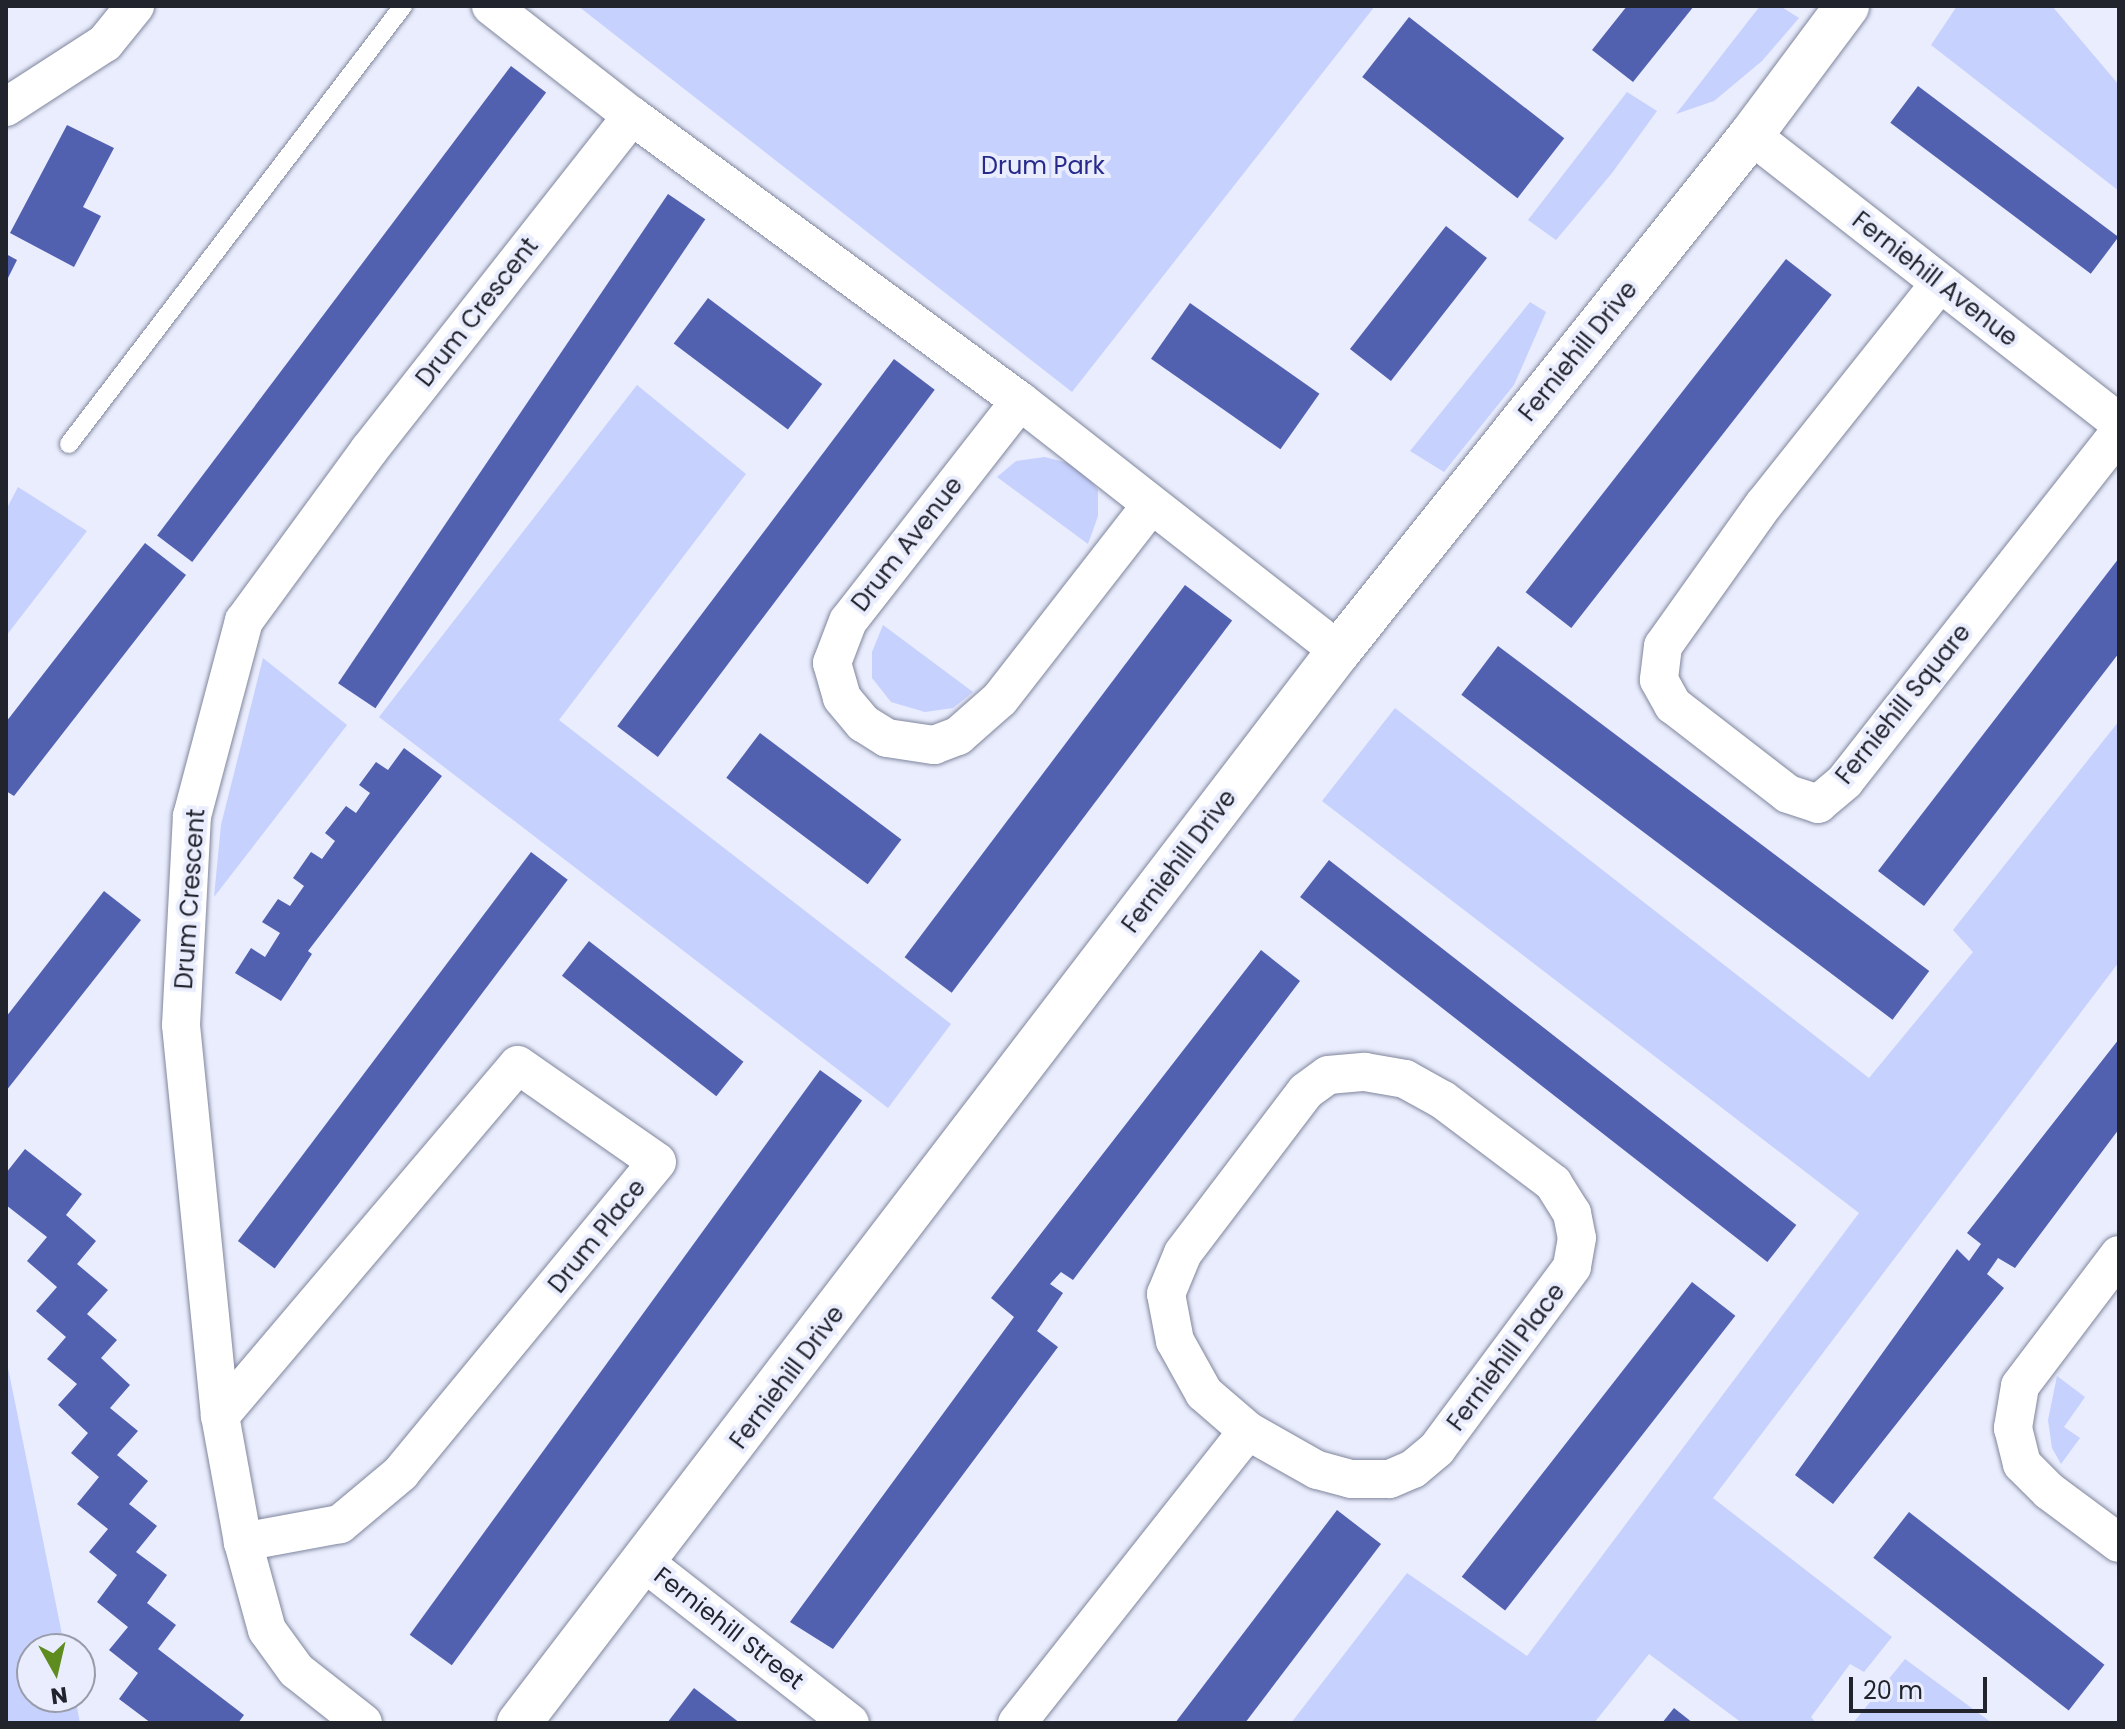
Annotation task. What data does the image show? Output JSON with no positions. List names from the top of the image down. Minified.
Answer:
{"streets":{"main road":["Ferniehill Drive"],"street":["Ferniehill Avenue","Drum Crescent","Drum Avenue","Ferniehill Square","Drum Place","Ferniehill Place","Ferniehill Street"]},"crossings":[["Ferniehill Avenue","Ferniehill Drive"],["Ferniehill Avenue","Ferniehill Square"],["Drum Crescent","Drum Place"],["Ferniehill Drive","Ferniehill Street"]],"parks":["Drum Park"],"scale_bar":"20 m","north":"bottom"}
